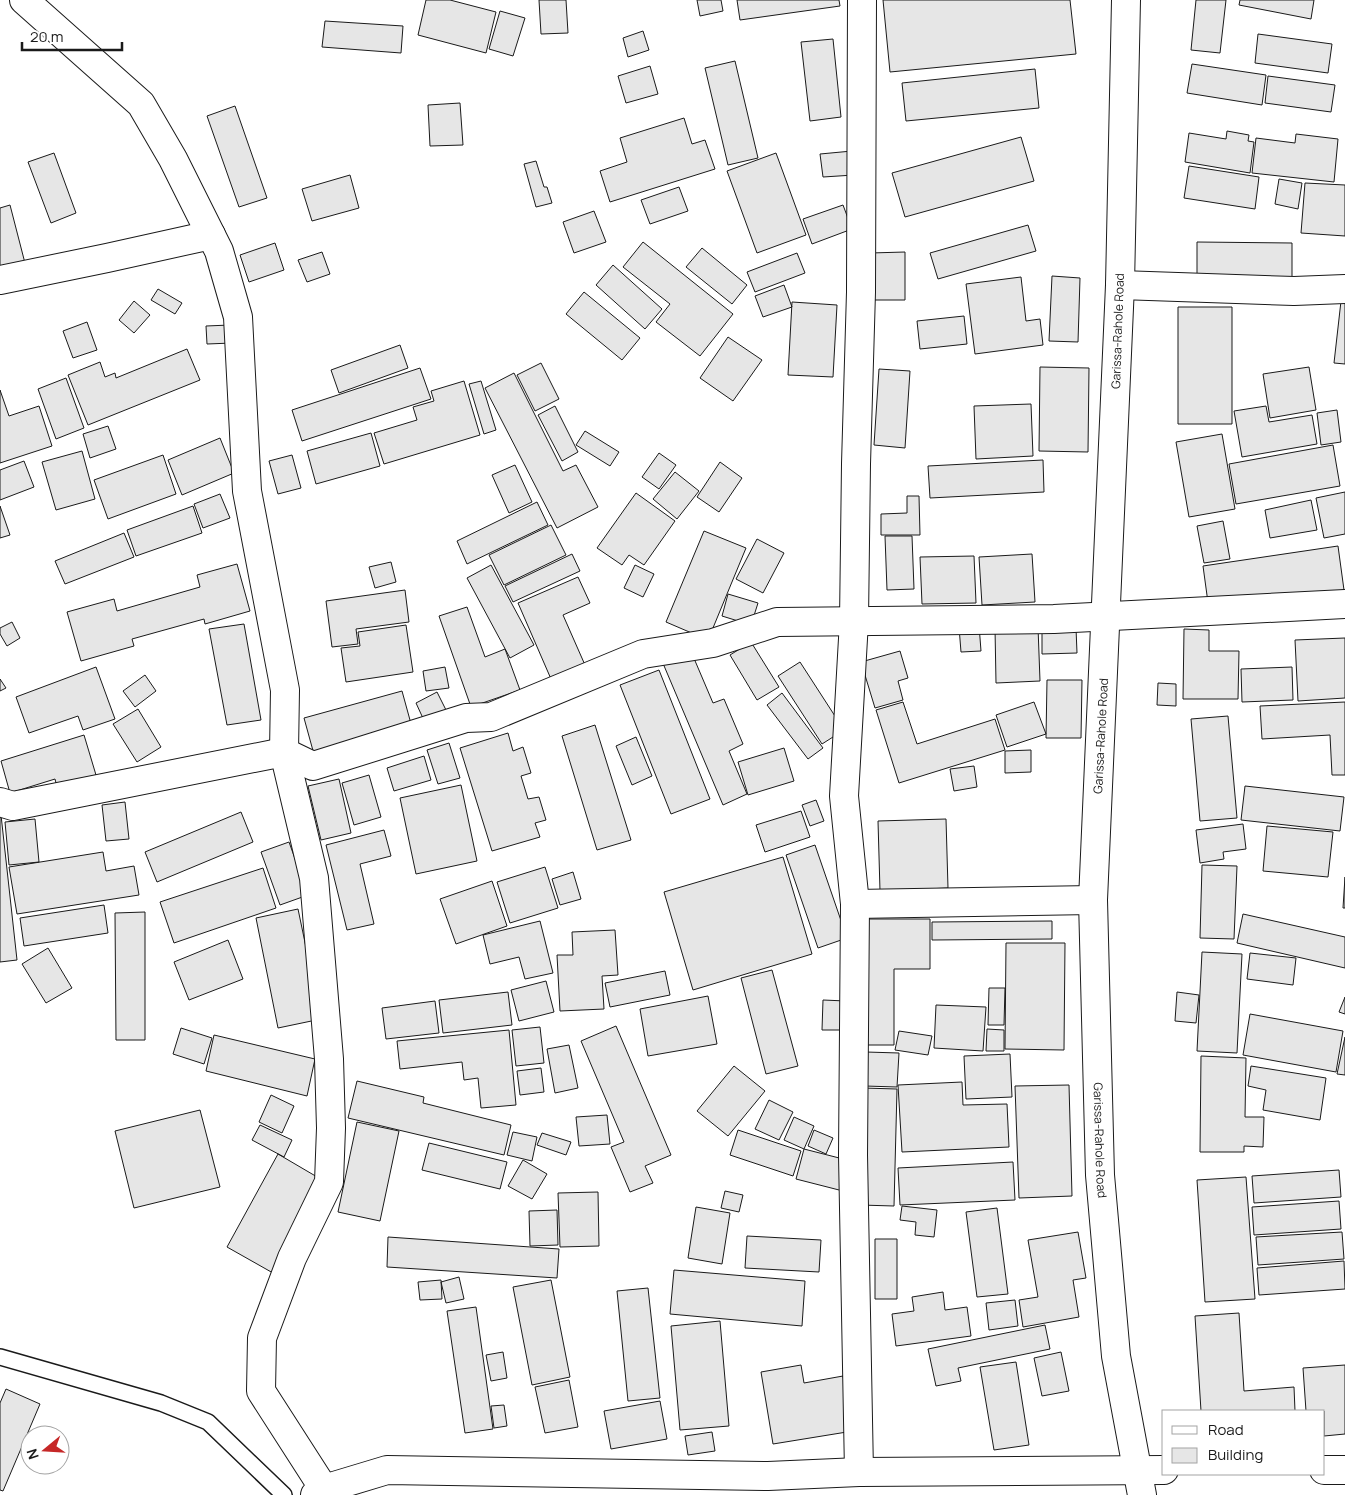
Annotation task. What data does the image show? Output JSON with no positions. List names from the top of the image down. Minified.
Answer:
{"streets":{"street":["Garissa-Rahole Road"]},"legend":["Road","Building"],"scale_bar":"20 m","north":"left"}
